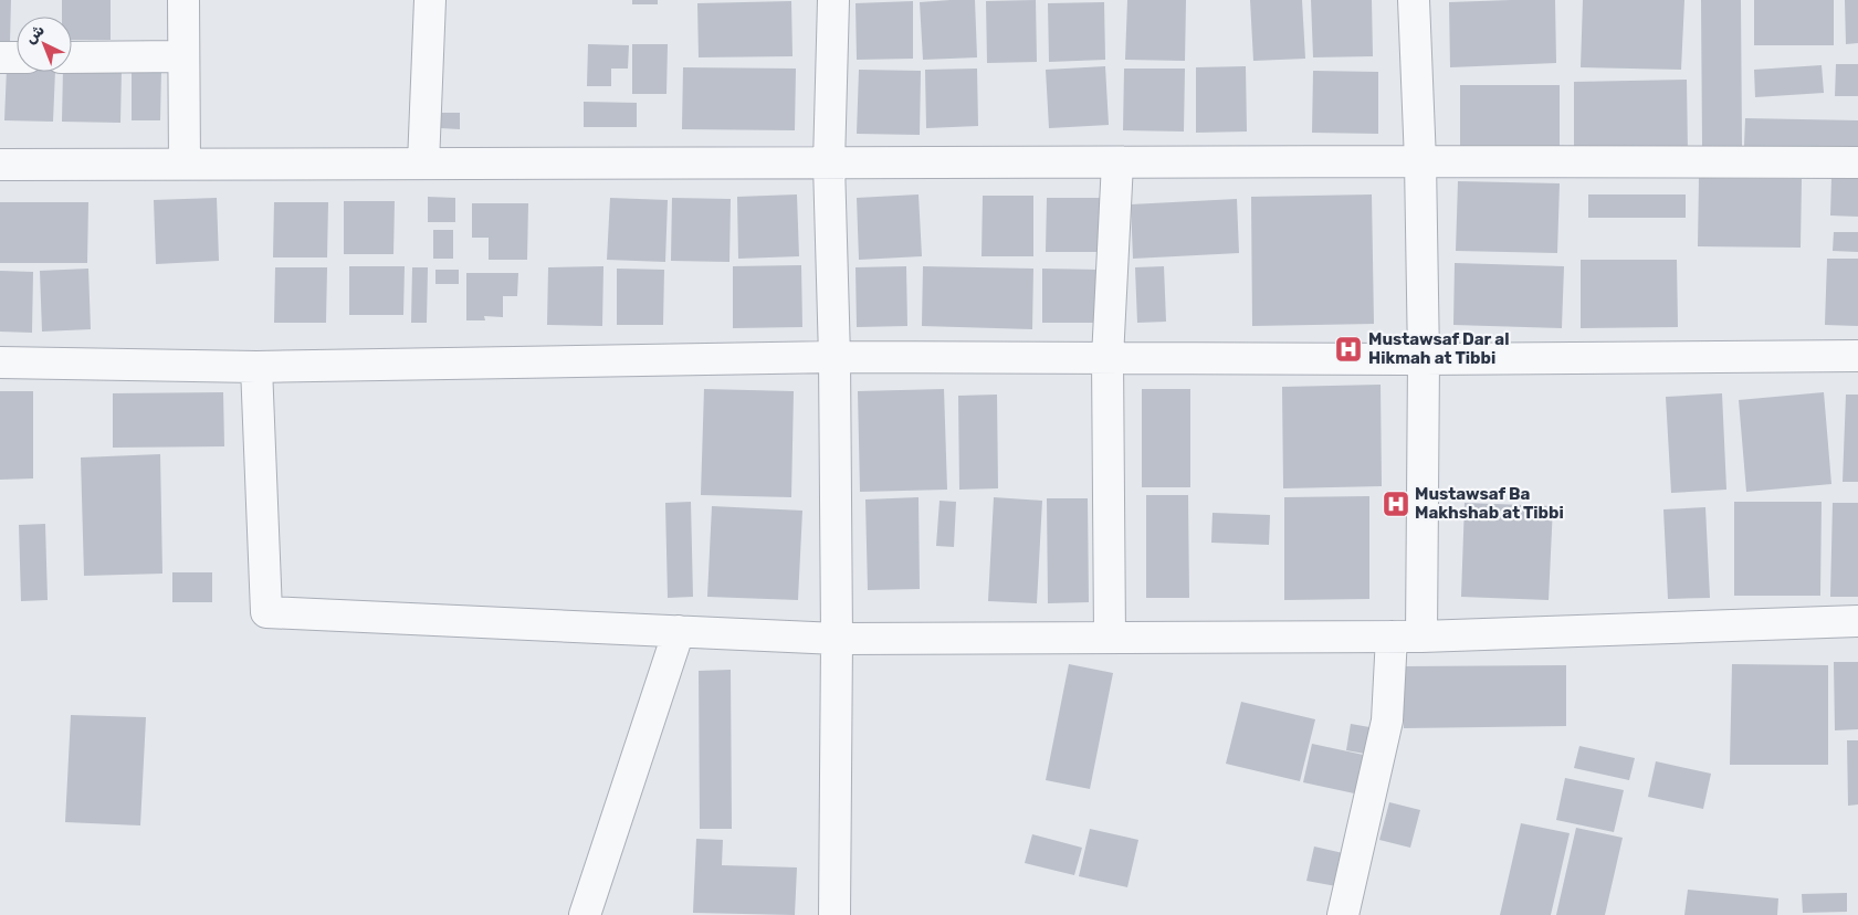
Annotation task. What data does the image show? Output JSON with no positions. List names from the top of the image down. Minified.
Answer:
{"places":{"hospital":["Mustawsaf Dar al Hikmah at Tibbi","Mustawsaf Ba Makhshab at Tibbi"]},"north":"top left"}
